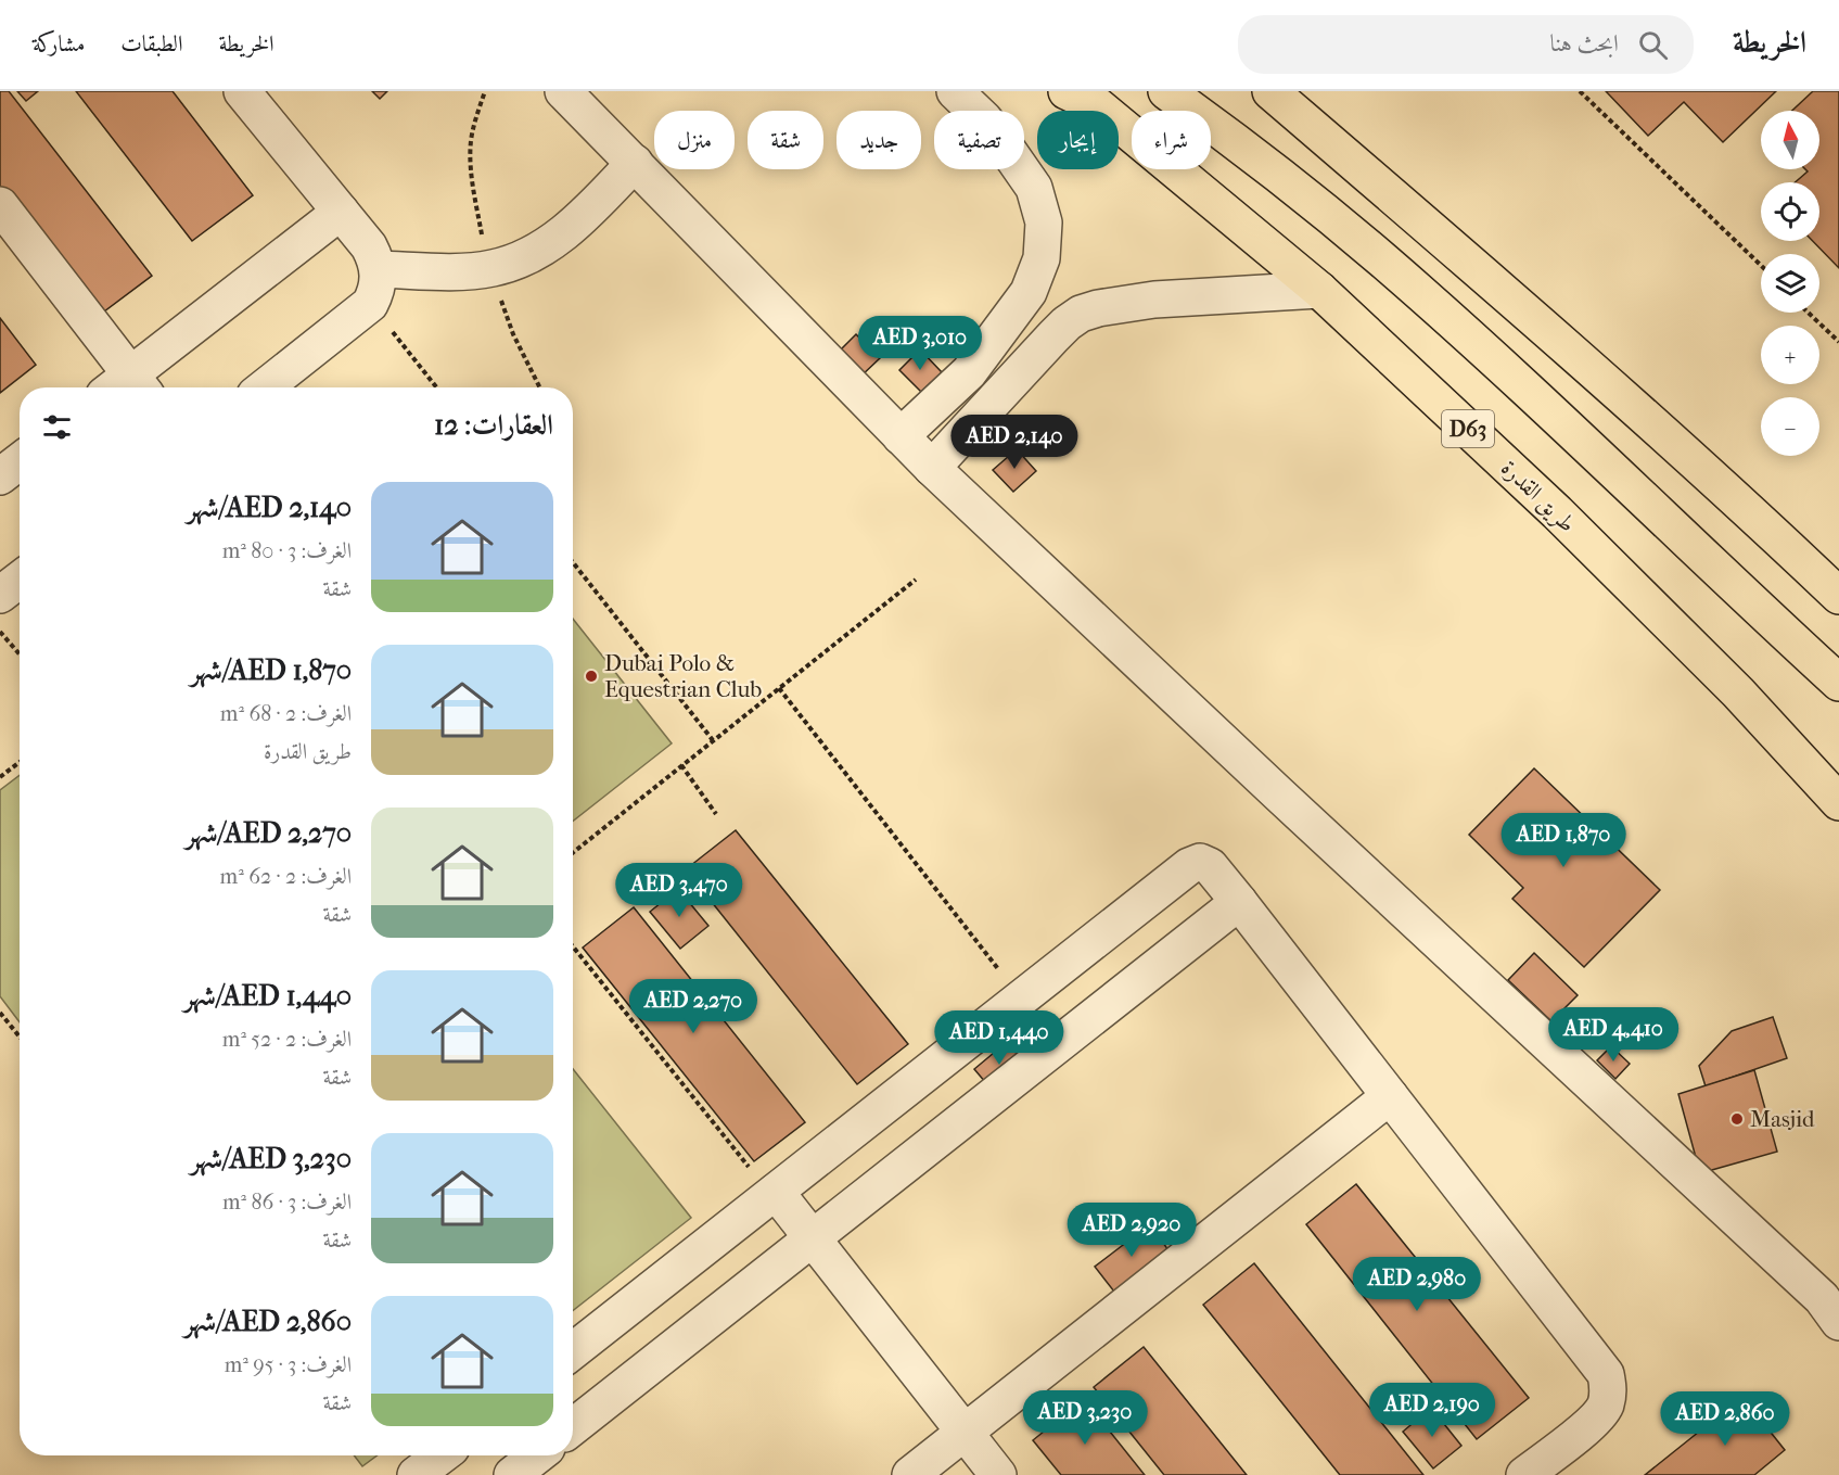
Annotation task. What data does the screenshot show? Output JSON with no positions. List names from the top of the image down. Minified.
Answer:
{"streets":{"main road":["D63","طريق القدرة"]},"places":["Dubai Polo & Equestrian Club","Masjid"],"north":"top","page":{"header":"الخريطة","search":"ابحث هنا","nav":["الخريطة","الطبقات","مشاركة"],"map_buttons":["+","−"],"chip":["شراء","إيجار","تصفية","جديد","شقة","منزل"],"price":["AED 3,010","AED 2,140","AED 1,870","AED 3,470","AED 2,270","AED 4,410","AED 1,440","AED 2,920","AED 2,980","AED 2,190","AED 3,230","AED 2,860"],"heading":"العقارات: 12","list":[{"name":"AED 2,140/شهر","note":"الغرف: 3 · 80 m² · شقة"},{"name":"AED 1,870/شهر","note":"الغرف: 2 · 68 m² · طريق القدرة"},{"name":"AED 2,270/شهر","note":"الغرف: 2 · 62 m² · شقة"},{"name":"AED 1,440/شهر","note":"الغرف: 2 · 52 m² · شقة"},{"name":"AED 3,230/شهر","note":"الغرف: 3 · 86 m² · شقة"},{"name":"AED 2,860/شهر","note":"الغرف: 3 · 95 m² · شقة"}]}}
